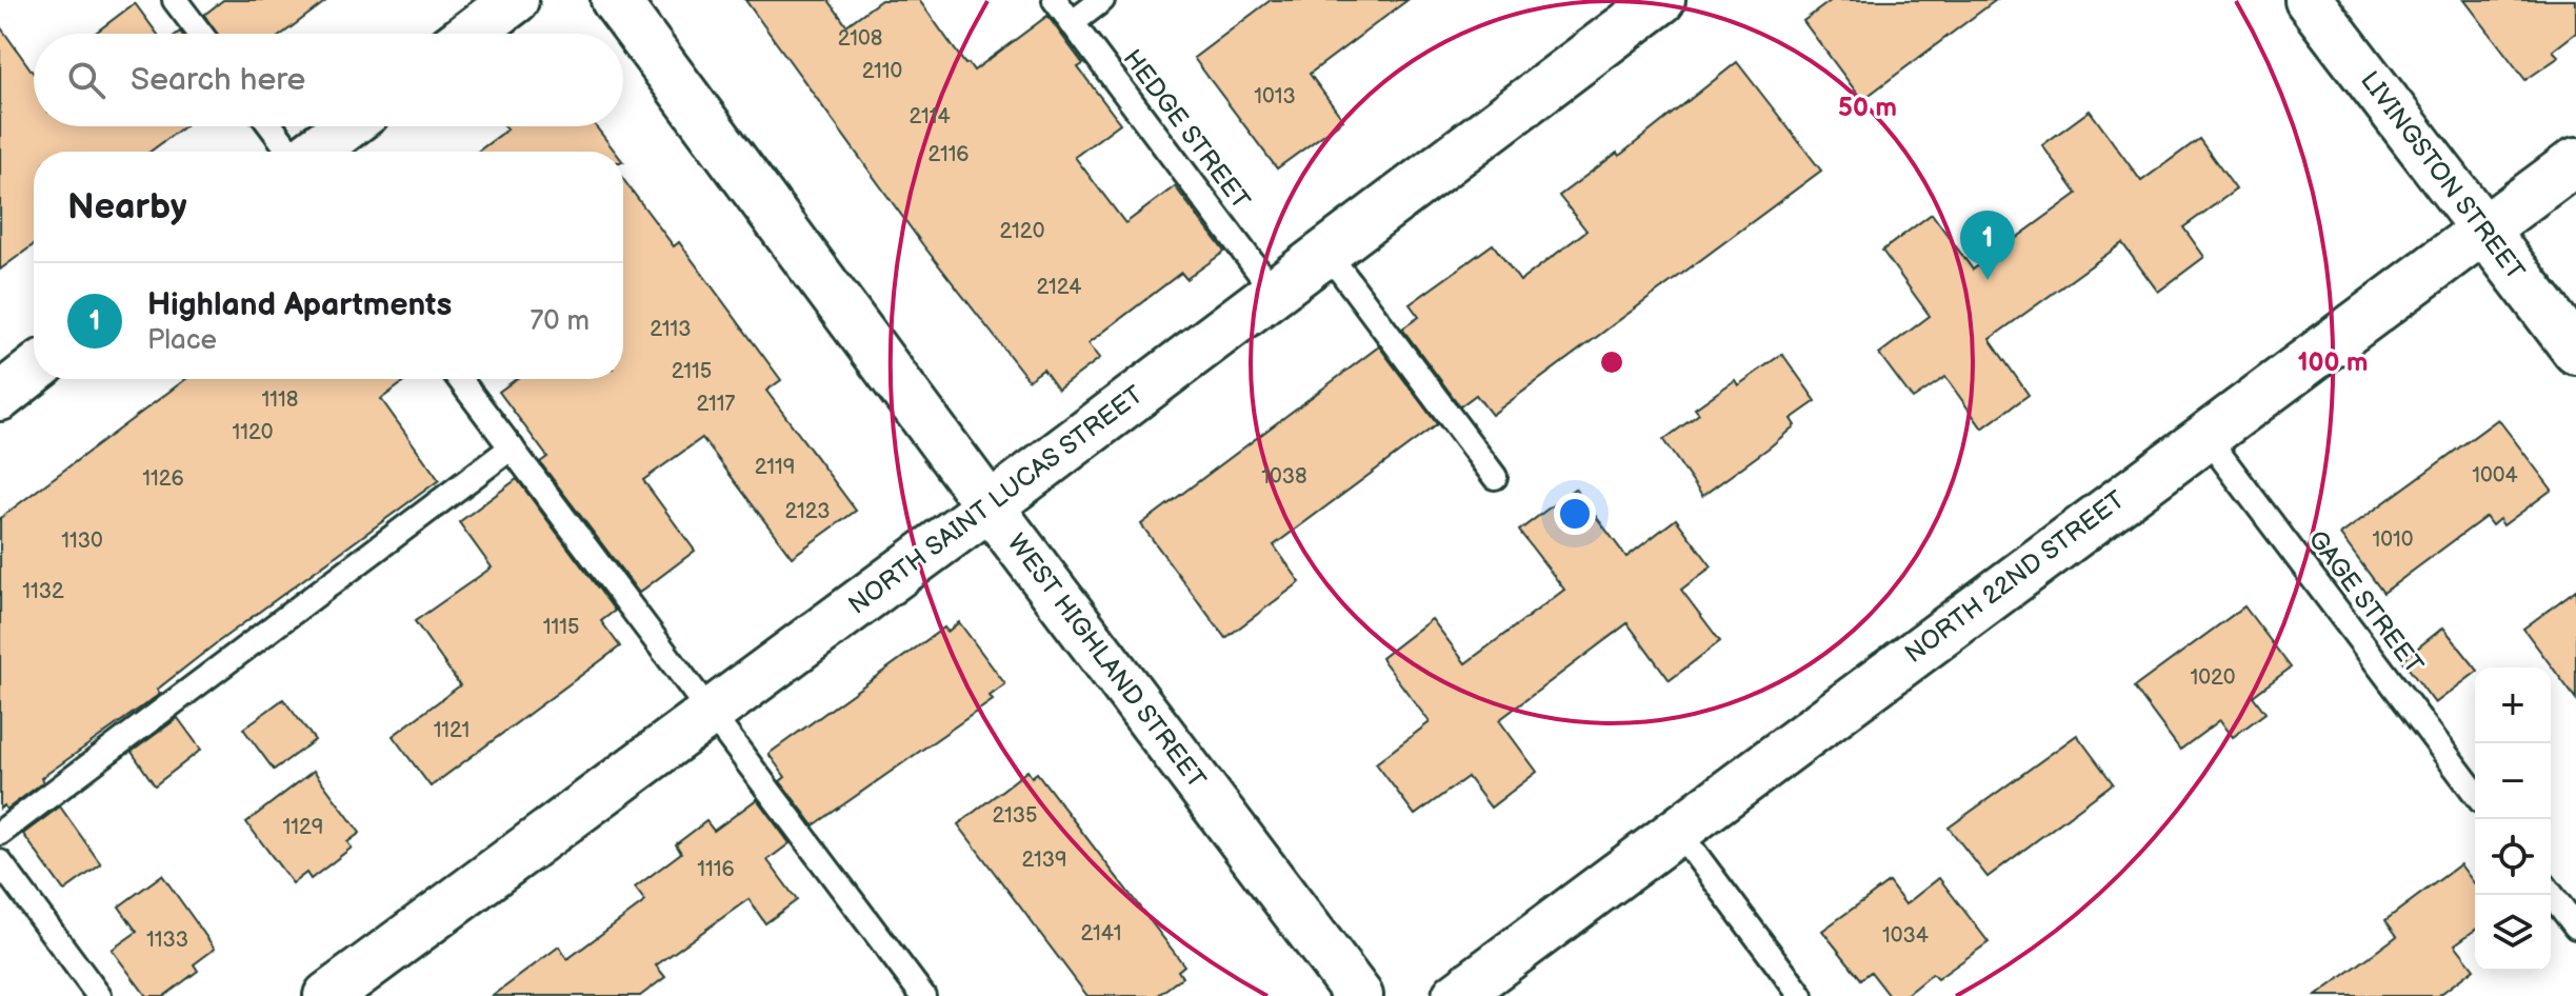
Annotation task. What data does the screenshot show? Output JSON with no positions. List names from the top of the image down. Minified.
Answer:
{"streets":{"street":["LIVINGSTON STREET","NORTH SAINT LUCAS STREET","NORTH 22ND STREET","WEST HIGHLAND STREET"],"lane":["HEDGE STREET","GAGE STREET"]},"crossings":[["HEDGE STREET","NORTH SAINT LUCAS STREET"],["LIVINGSTON STREET","NORTH 22ND STREET"],["NORTH SAINT LUCAS STREET","WEST HIGHLAND STREET"],["NORTH 22ND STREET","GAGE STREET"]],"house_numbers":["2108","2110","1013","2114","2116","2120","2124","2113","2115","1118","2117","1120","2119","1004","1038","1126","2123","1010","1130","1132","1115","1020","1121","2135","1129","2139","1116","2141","1034","1133"],"page":{"search":"Search here","heading":"Nearby","pins":"1","list":[{"mark":"1","name":"Highland Apartments","note":"Place","value":"70 m"}],"map_buttons":["+","−"]},"rings":["50 m","100 m"]}
